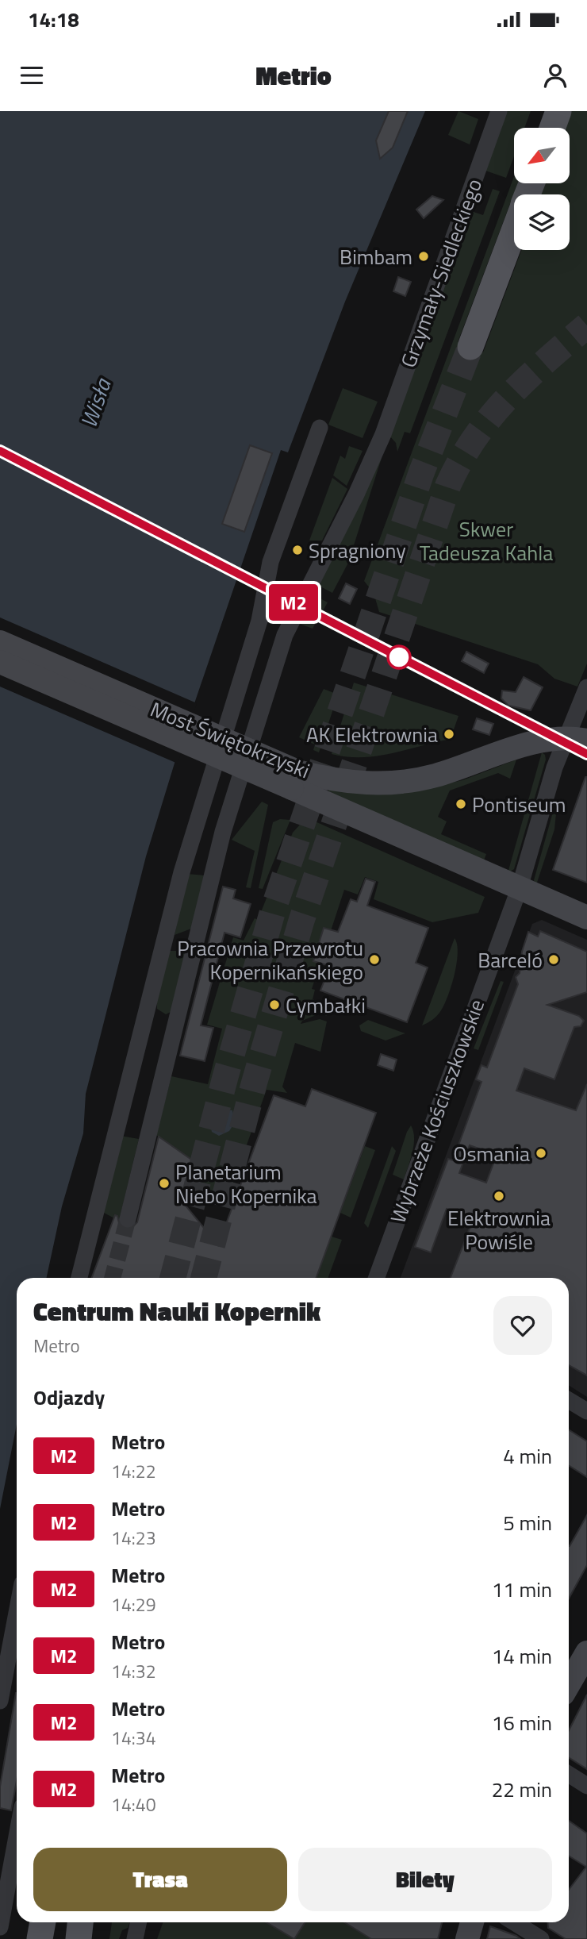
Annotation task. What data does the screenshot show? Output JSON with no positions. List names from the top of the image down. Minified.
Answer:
{"streets":{"street":["Grzymały-Siedleckiego","Most Świętokrzyski","Wybrzeże Kościuszkowskie"]},"crossings":[["Most Świętokrzyski","Wybrzeże Kościuszkowskie"]],"water":["Wisła"],"parks":["Skwer Tadeusza Kahla"],"places":["Bimbam","Spragniony","AK Elektrownia","Pontiseum","Pracownia Przewrotu Kopernikańskiego","Barceló","Cymbałki","Osmania","Planetarium Niebo Kopernika","Elektrownia Powiśle"],"lines":["metro line M2"],"north":"bottom left","page":{"status":"14:18","header":"Metrio","on_map":"M2","heading":[["Centrum Nauki Kopernik","Metro"],"Odjazdy"],"list":[{"mark":"M2","name":"Metro","note":"14:22","value":"4 min"},{"mark":"M2","name":"Metro","note":"14:23","value":"5 min"},{"mark":"M2","name":"Metro","note":"14:29","value":"11 min"},{"mark":"M2","name":"Metro","note":"14:32","value":"14 min"},{"mark":"M2","name":"Metro","note":"14:34","value":"16 min"},{"mark":"M2","name":"Metro","note":"14:40","value":"22 min"}],"buttons":["Trasa","Bilety"]}}
